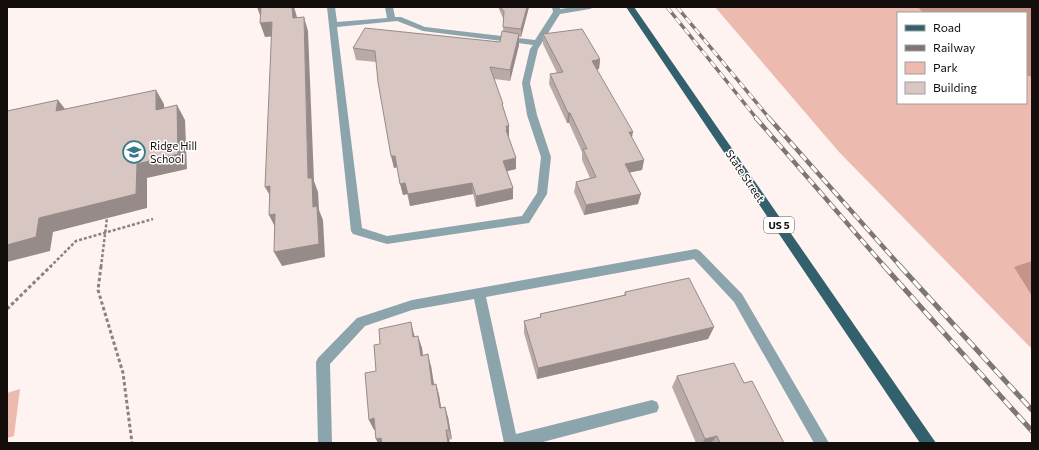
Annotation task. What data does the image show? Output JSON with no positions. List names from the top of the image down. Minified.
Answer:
{"streets":{"main road":["State Street","US 5"]},"places":{"school or university":["Ridge Hill School"]},"legend":["Road","Railway","Park","Building"]}
